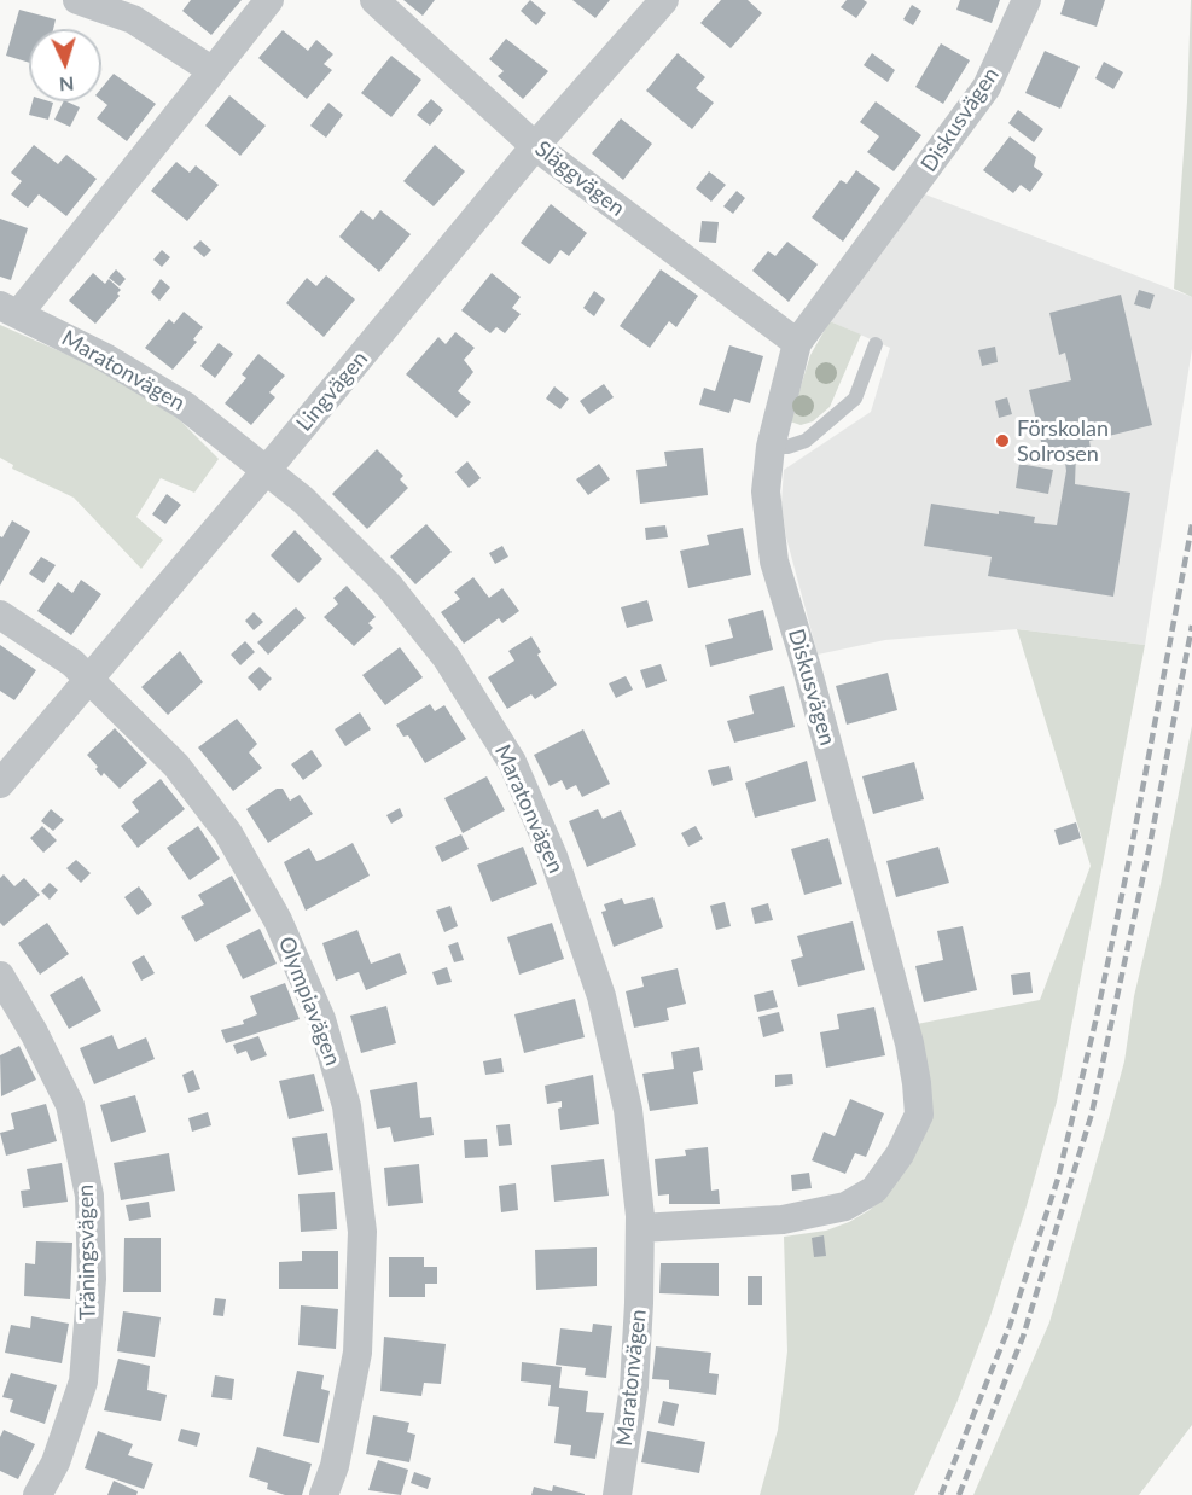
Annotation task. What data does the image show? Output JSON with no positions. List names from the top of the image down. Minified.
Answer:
{"streets":{"street":["Diskusvägen","Släggvägen","Maratonvägen","Lingvägen","Olympiavägen","Träningsvägen"]},"crossings":[["Diskusvägen","Släggvägen"],["Diskusvägen","Maratonvägen"],["Släggvägen","Lingvägen"],["Maratonvägen","Lingvägen"],["Lingvägen","Olympiavägen"]],"places":["Förskolan Solrosen"],"north":"bottom"}
